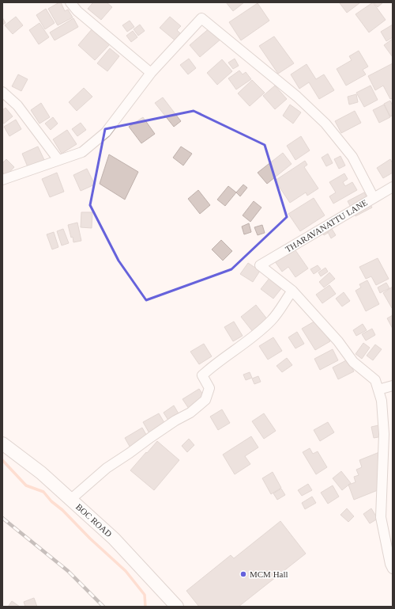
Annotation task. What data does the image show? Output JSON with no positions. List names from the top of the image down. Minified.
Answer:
{"streets":{"street":["THARAVANATTU LANE","BOC ROAD"]},"places":["MCM Hall"]}
